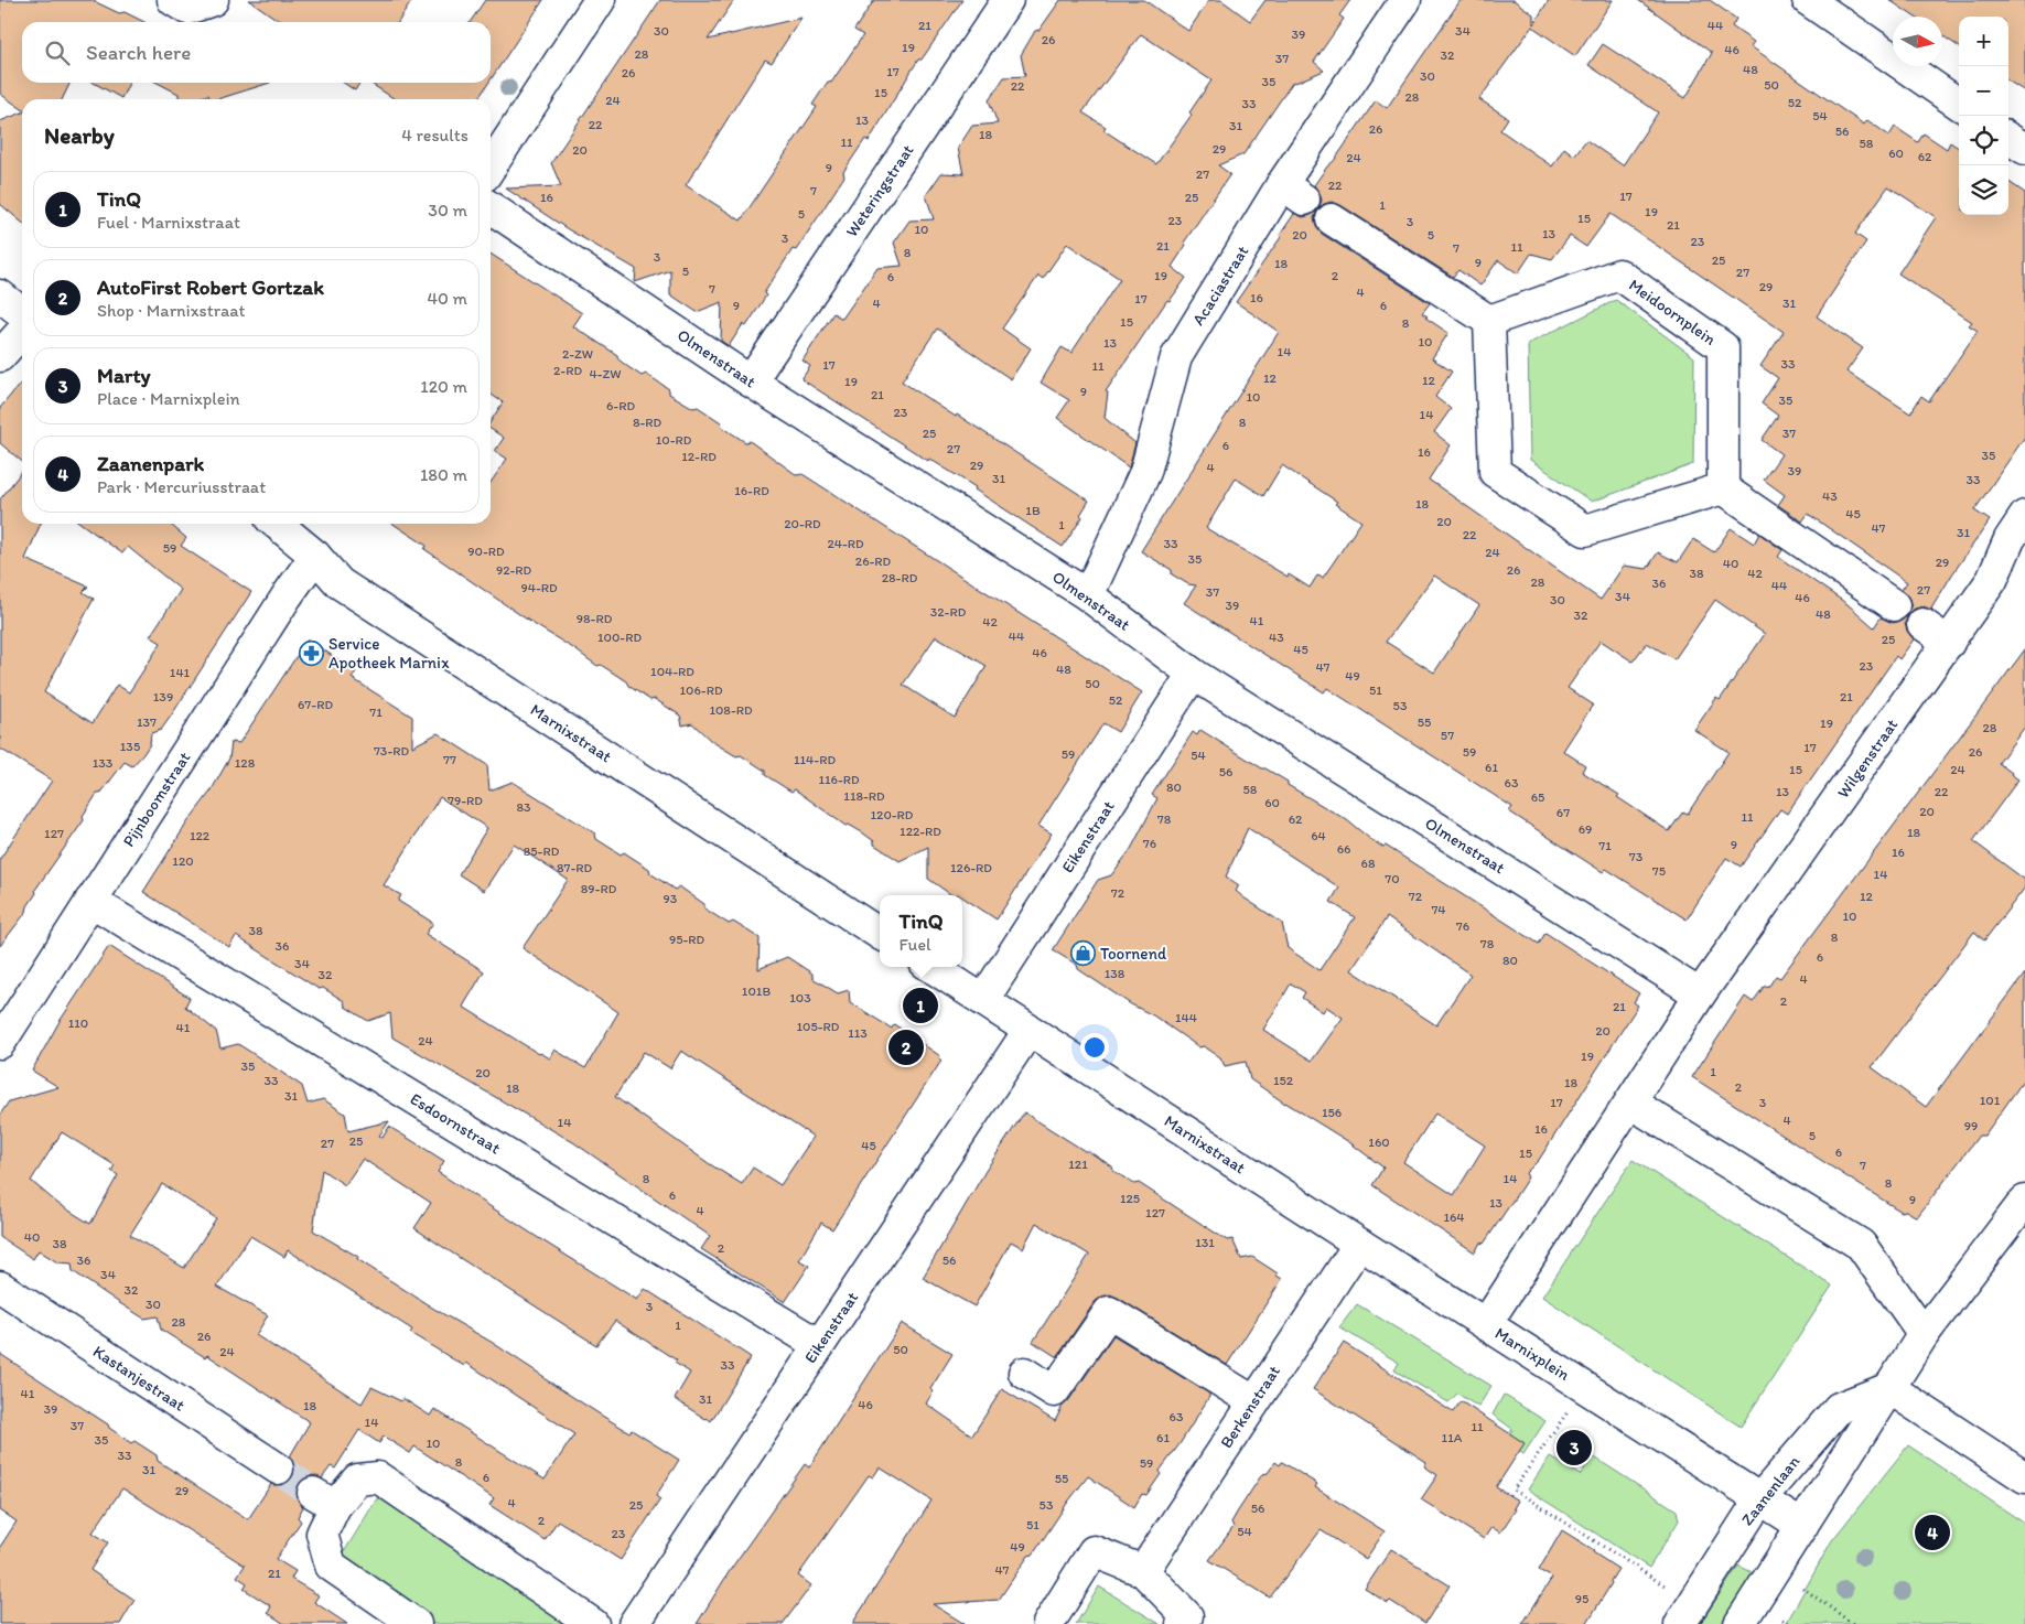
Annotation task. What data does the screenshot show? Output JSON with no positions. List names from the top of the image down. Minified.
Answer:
{"streets":{"street":["Weteringstraat","Acaciastraat","Meidoornplein","Olmenstraat","Marnixstraat","Wilgenstraat","Pijnboomstraat","Eikenstraat","Esdoornstraat","Marnixplein","Kastanjestraat","Berkenstraat","Zaanenlaan"]},"crossings":[["Weteringstraat","Olmenstraat"],["Acaciastraat","Olmenstraat"],["Olmenstraat","Wilgenstraat"],["Olmenstraat","Eikenstraat"],["Olmenstraat","Marnixplein"],["Marnixstraat","Pijnboomstraat"],["Marnixstraat","Eikenstraat"],["Marnixstraat","Marnixplein"],["Marnixstraat","Berkenstraat"],["Wilgenstraat","Marnixplein"],["Pijnboomstraat","Esdoornstraat"],["Eikenstraat","Esdoornstraat"],["Marnixplein","Zaanenlaan"]],"places":{"pharmacy":["Service Apotheek Marnix"],"shop":["Toornend"]},"house_numbers":["21","44","30","34","39","26","19","46","28","32","37","48","17","26","30","35","50","22","15","28","24","52","33","54","13","22","31","26","56","18","11","58","29","20","60","62","24","9","27","22","7","17","16","25","1","19","5","15","23","3","21","10","13","20","5","3","23","21","11","7","8","3","25","9","18","5","27","19","2","6","29","7","4","16","17","4","31","9","6","15","8","10","13","14","2-ZW","33","17","11","2-RD","4-ZW","12","12","19","9","21","10","35","6-RD","23","14","8-RD","8","25","37","10-RD","6","27","16","35","12-RD","29","4","39","31","33","16-RD","43","18","1B","45","20","20-RD","1","47","31","22","24-RD","33","59","90-RD","24","35","26-RD","29","40","92-RD","26","38","42","28-RD","28","36","44","94-RD","27","37","34","46","30","39","32-RD","48","32","98-RD","41","42","44","100-RD","43","25","45","46","23","47","48","104-RD","141","49","50","106-RD","51","139","21","52","67-RD","53","108-RD","71","137","55","19","28","57","135","17","73-RD","59","26","59","54","77","114-RD","133","128","61","15","24","56","116-RD","63","80","58","13","22","118-RD","65","79-RD","60","83","20","67","120-RD","11","78","62","69","122-RD","18","127","122","64","76","9","71","66","85-RD","16","73","120","68","87-RD","126-RD","75","14","70","89-RD","72","72","12","93","74","10","76","38","8","95-RD","78","36","6","80","34","138","32","4","101B","103","2","21","144","110","105-RD","41","20","113","24","19","35","1","20","33","152","18","2","18","31","101","17","3","156","4","14","99","16","5","25","160","27","45","6","15","121","7","8","14","8","6","125","9","13","4","127","164","40","131","38","2","36","56","34","32","30","3","28","1","26","50","24","33","41","31","46","18","39","63","14","37","11","61","11A","35","10","33","8","59","31","6","55","29","4","25","53","56","2","51","54","23","49","47","21","95"],"north":"right","page":{"map_buttons":["+","−"],"search":"Search here","heading":["Nearby","4 results"],"list":[{"mark":"1","name":"TinQ","note":"Fuel · Marnixstraat","value":"30 m"},{"mark":"2","name":"AutoFirst Robert Gortzak","note":"Shop · Marnixstraat","value":"40 m"},{"mark":"3","name":"Marty","note":"Place · Marnixplein","value":"120 m"},{"mark":"4","name":"Zaanenpark","note":"Park · Mercuriusstraat","value":"180 m"}],"popup":["TinQ","Fuel"],"pins":["1","2","3","4"]}}
